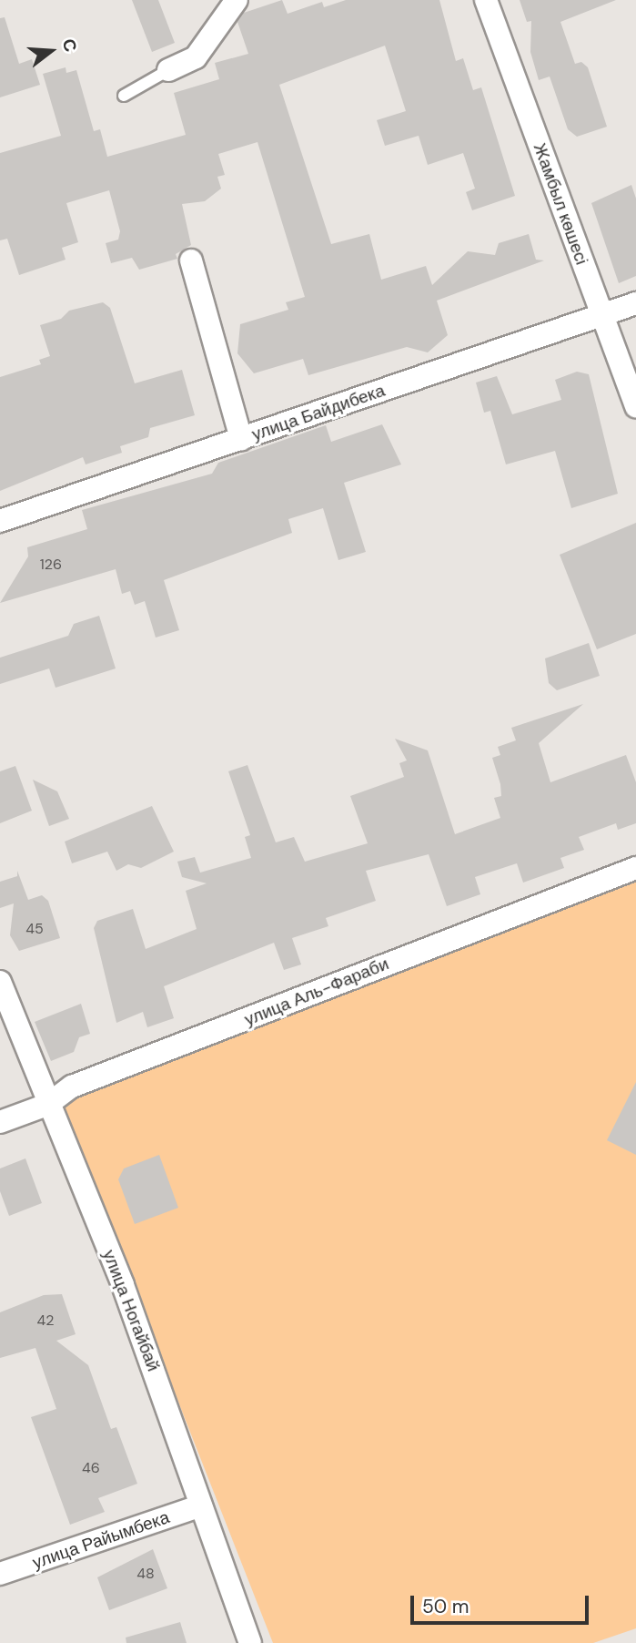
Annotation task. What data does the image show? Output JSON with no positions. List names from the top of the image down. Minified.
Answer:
{"streets":{"street":["Жамбыл көшесі","улица Байдибека","улица Аль-Фараби","улица Ногайбай","улица Райымбека"]},"crossings":[["Жамбыл көшесі","улица Байдибека"],["улица Аль-Фараби","улица Ногайбай"],["улица Ногайбай","улица Райымбека"]],"house_numbers":["126","45","42","46","48"],"scale_bar":"50 m","north":"right"}
